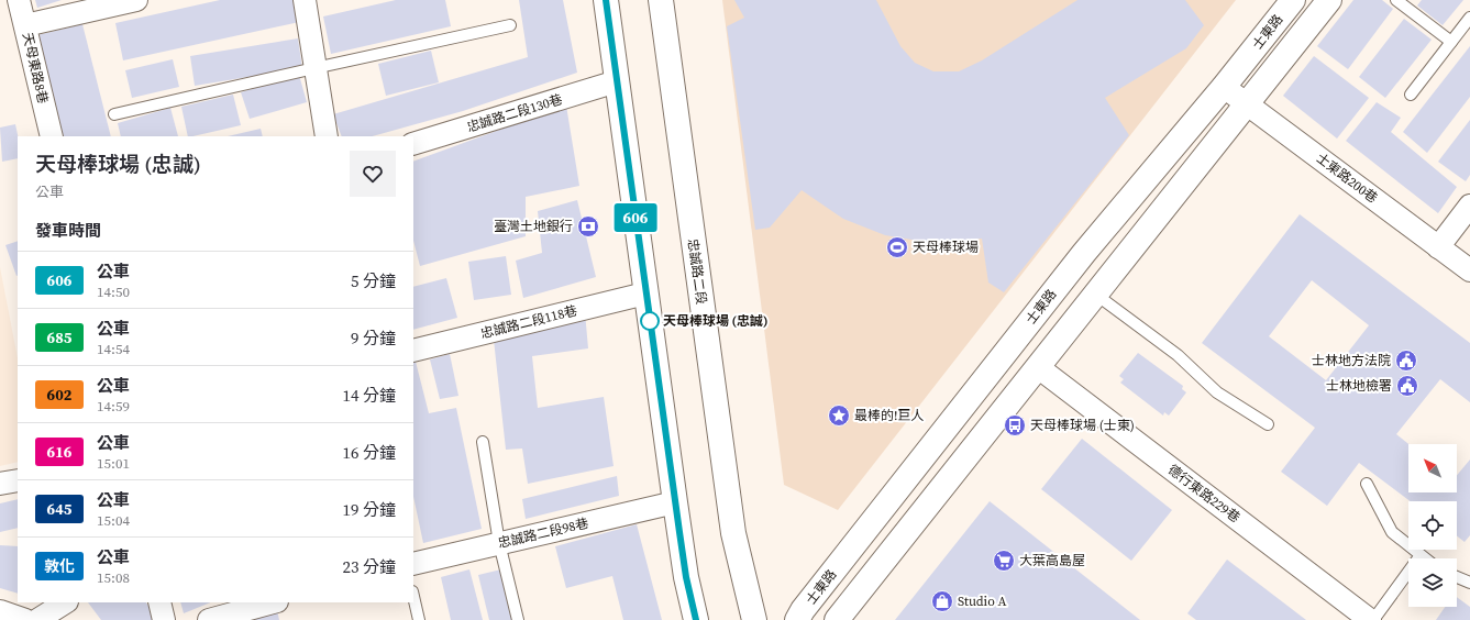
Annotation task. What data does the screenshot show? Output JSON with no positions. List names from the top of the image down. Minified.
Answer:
{"streets":{"street":["士東路","天母東路8巷","忠誠路二段130巷","士東路200巷","忠誠路二段","忠誠路二段118巷","德行東路229巷","忠誠路二段98巷"]},"crossings":[["士東路","士東路200巷"]],"places":{"bank":["臺灣土地銀行"],"sports":["天母棒球場"],"other":["天母棒球場 (忠誠)"],"public building":["士林地方法院","士林地檢署"],"place":["最棒的!巨人"],"bus stop":["天母棒球場 (士東)"],"supermarket":["大葉高島屋"],"shop":["Studio A"]},"lines":["bus line 606"],"north":"top left","page":{"on_map":"606","heading":[["天母棒球場 (忠誠)","公車"],"發車時間"],"list":[{"mark":"606","name":"公車","note":"14:50","value":"5 分鐘"},{"mark":"685","name":"公車","note":"14:54","value":"9 分鐘"},{"mark":"602","name":"公車","note":"14:59","value":"14 分鐘"},{"mark":"616","name":"公車","note":"15:01","value":"16 分鐘"},{"mark":"645","name":"公車","note":"15:04","value":"19 分鐘"},{"mark":"敦化","name":"公車","note":"15:08","value":"23 分鐘"}]}}
